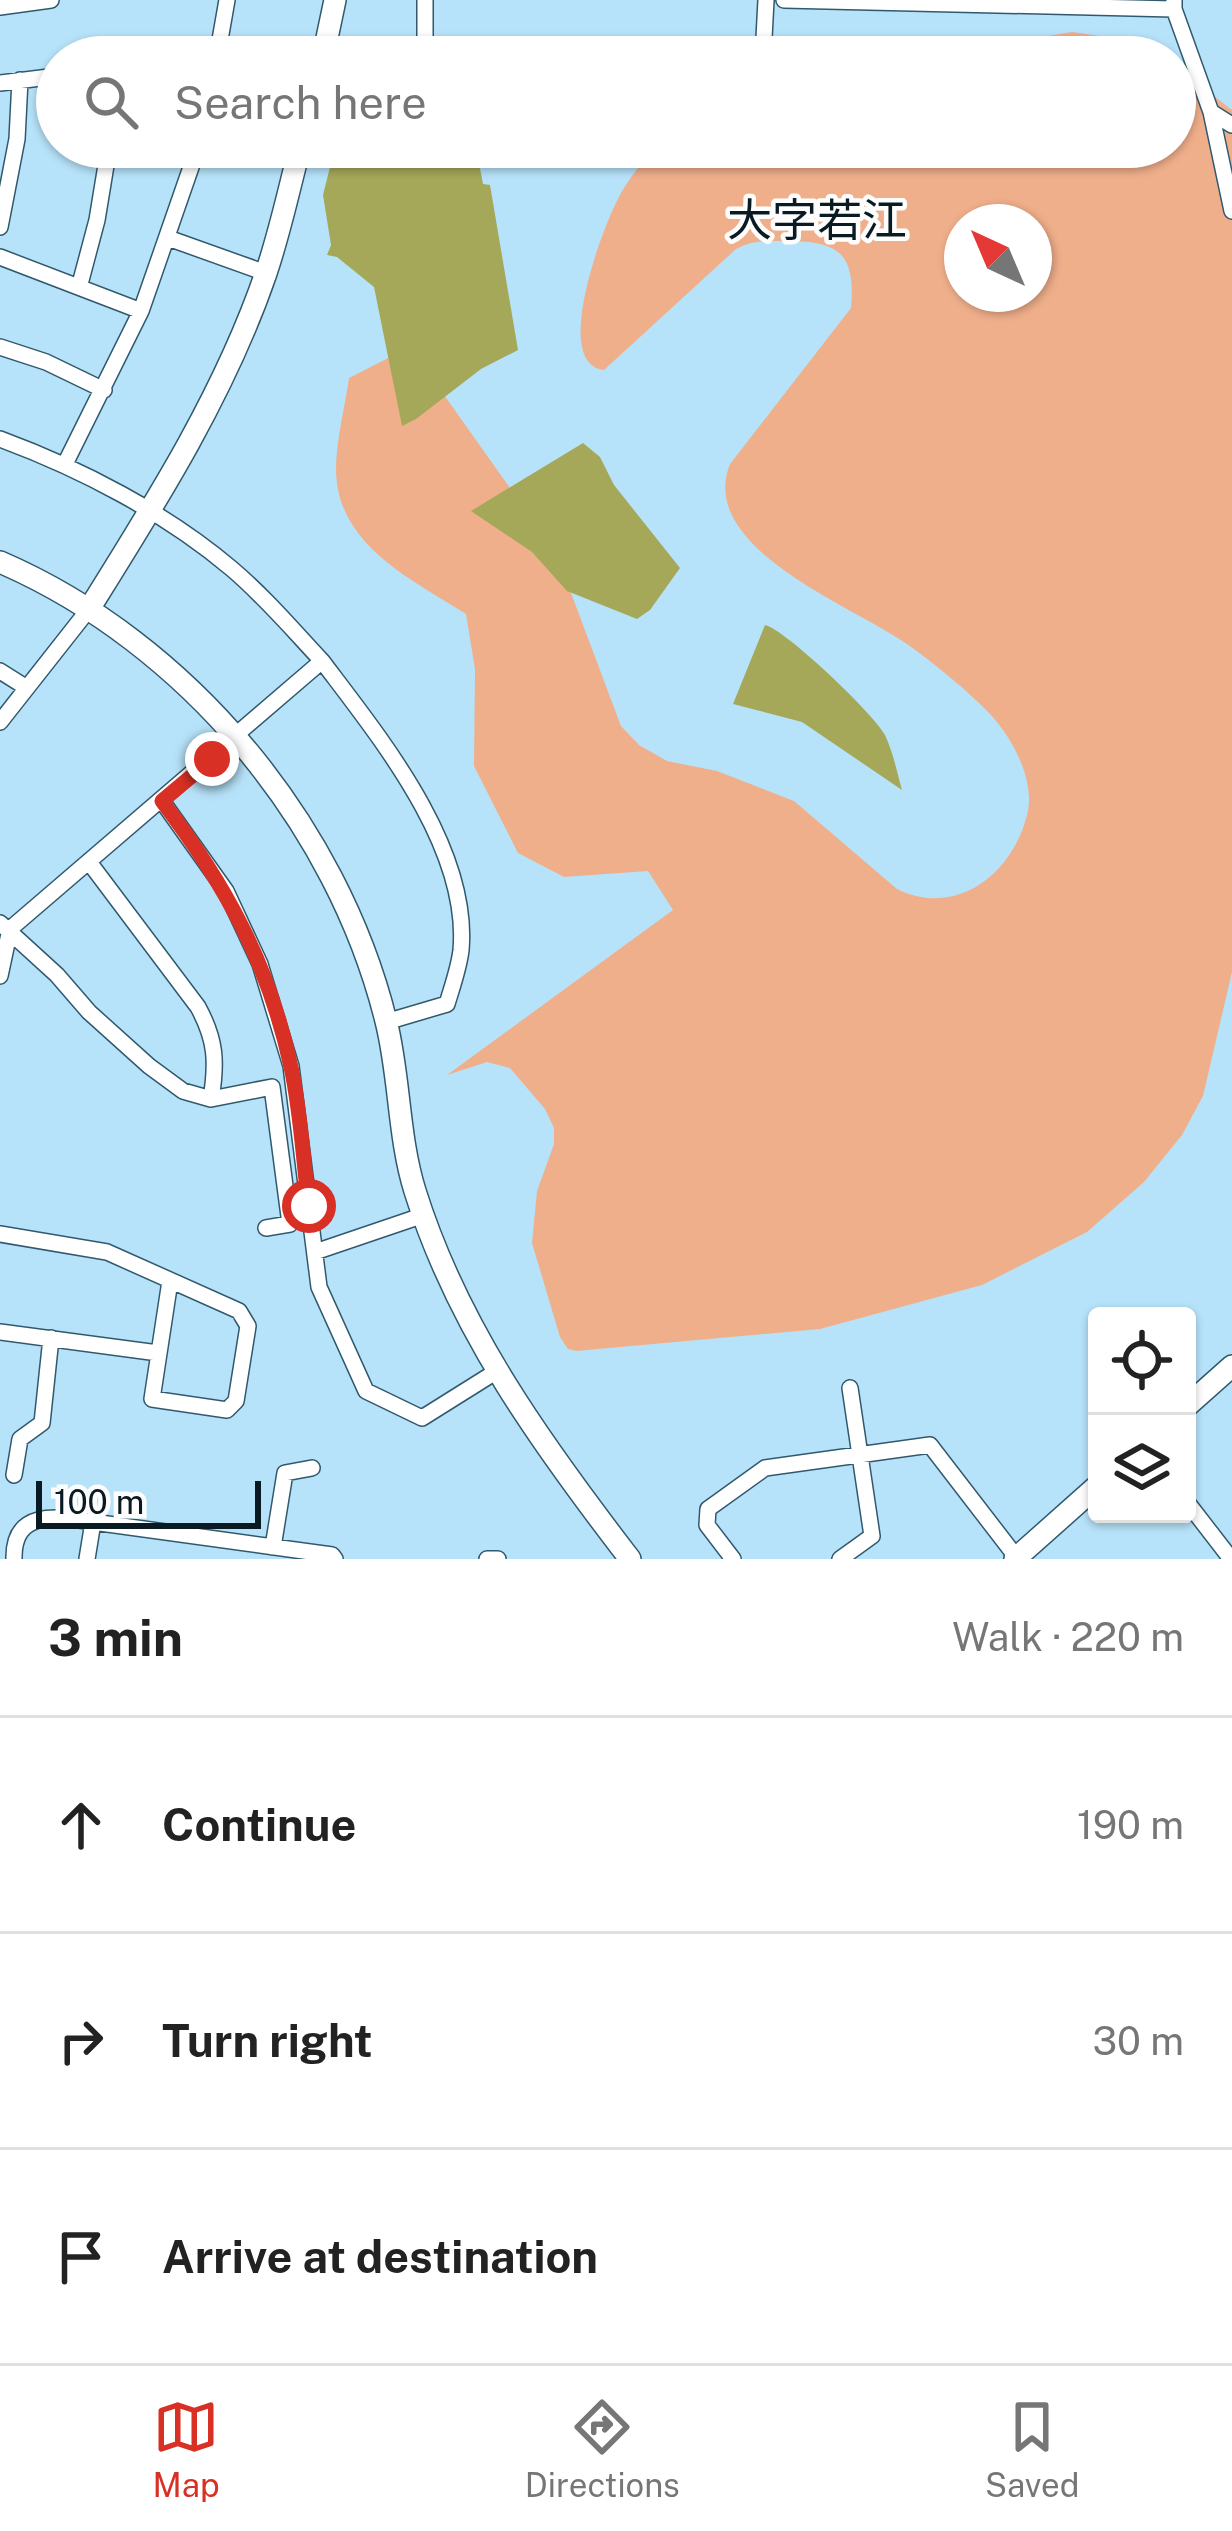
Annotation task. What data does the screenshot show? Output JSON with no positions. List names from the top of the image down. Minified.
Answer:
{"districts":["大字若江"],"scale_bar":"100 m","north":"top left","page":{"search":"Search here","scale":"100 m","heading":["3 min","Walk · 220 m"],"list":[["Continue","190 m"],["Turn right","30 m"],"Arrive at destination"],"nav":["Map","Directions","Saved"]}}
